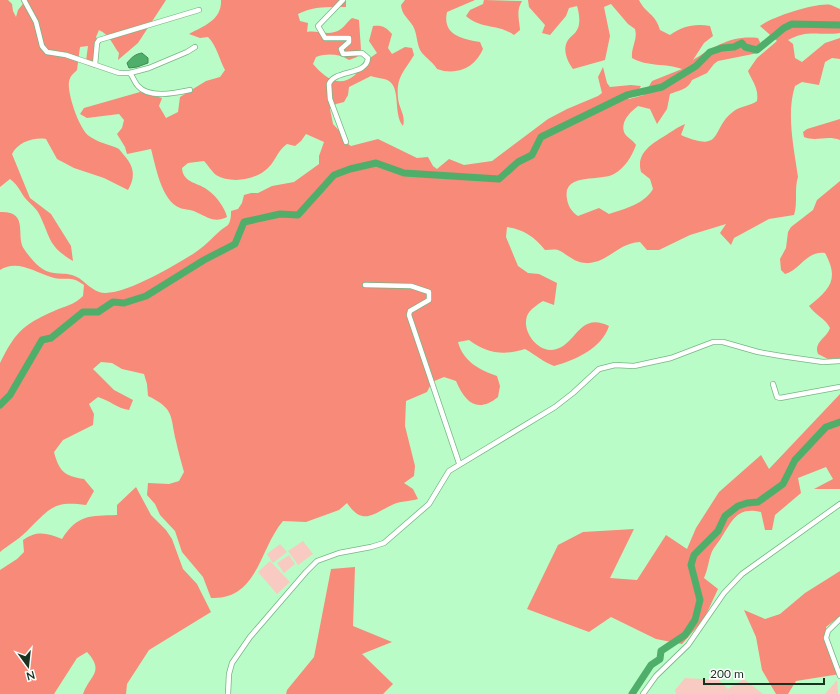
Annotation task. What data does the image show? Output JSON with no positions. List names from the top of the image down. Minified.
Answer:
{"scale_bar":"200 m","north":"bottom"}
